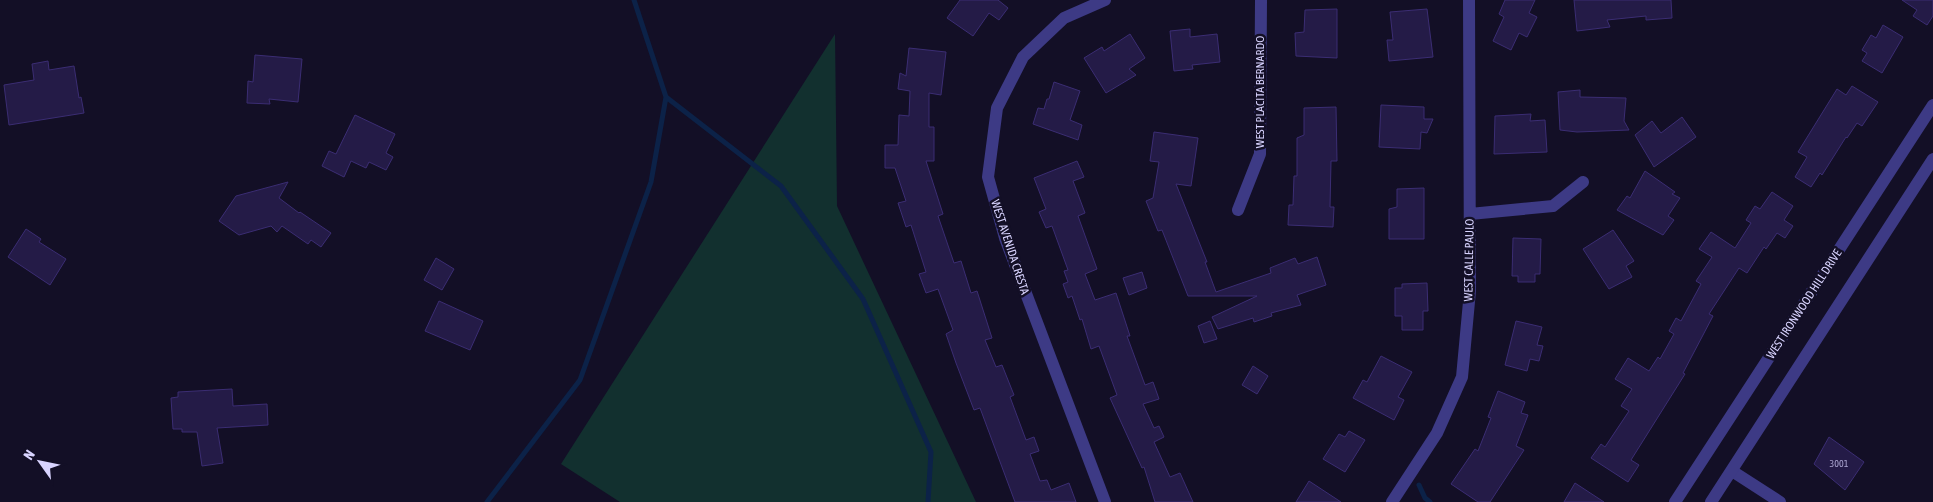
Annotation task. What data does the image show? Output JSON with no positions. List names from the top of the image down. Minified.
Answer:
{"streets":{"street":["WEST PLACITA BERNARDO","WEST AVENIDA CRESTA","WEST CALLE PAULO","WEST IRONWOOD HILL DRIVE"]},"house_numbers":["3001"],"north":"top left"}
